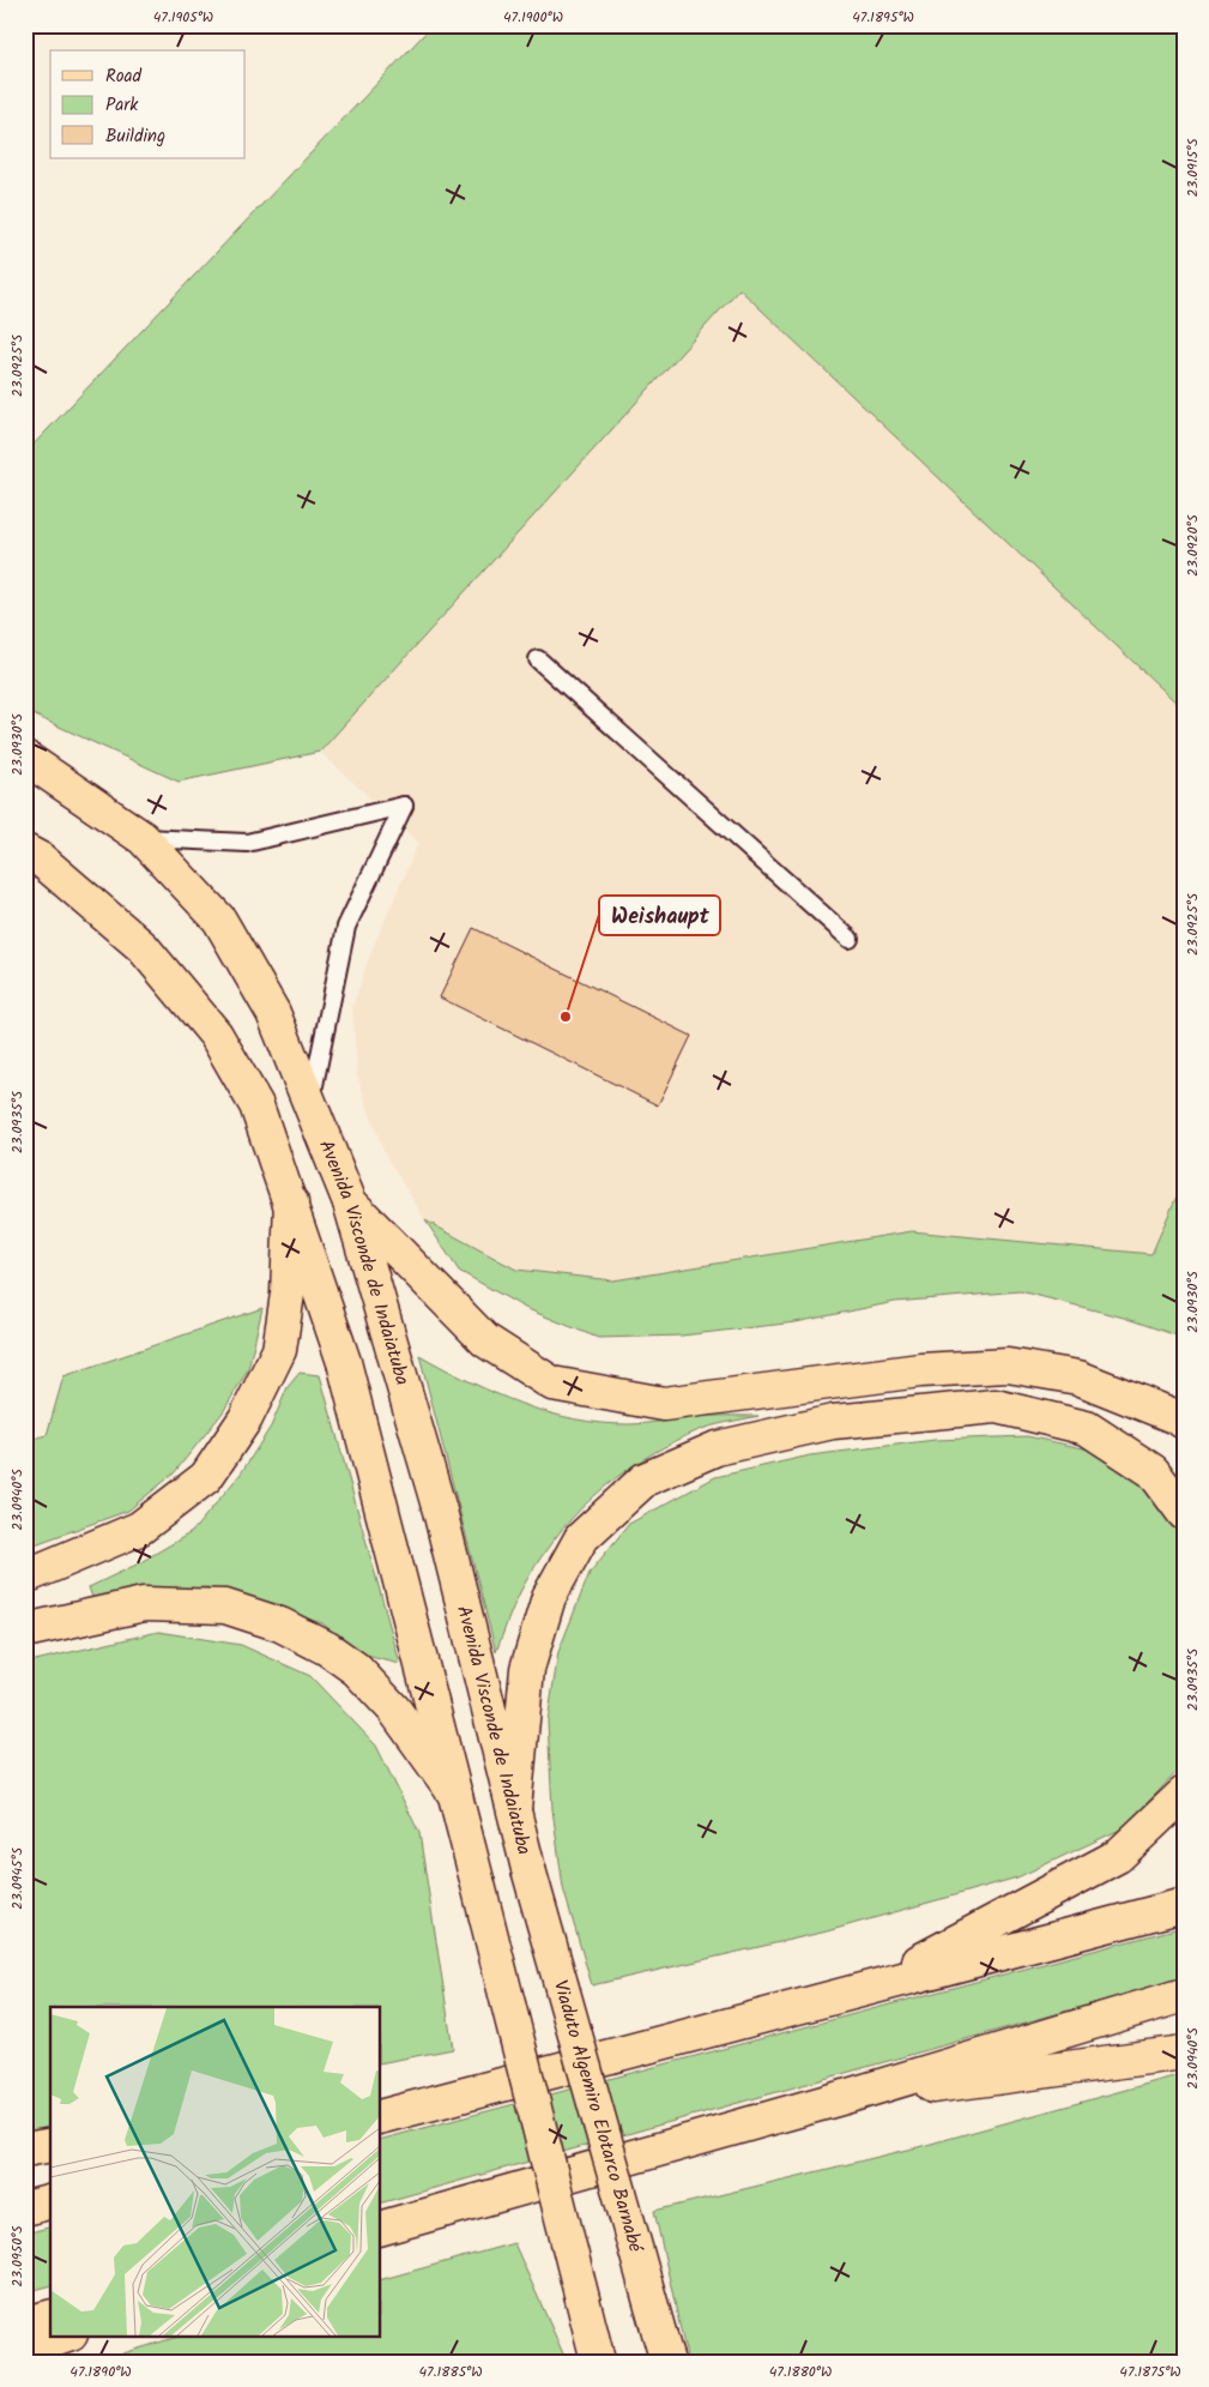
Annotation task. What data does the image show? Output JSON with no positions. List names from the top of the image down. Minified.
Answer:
{"streets":{"main road":["Avenida Visconde de Indaiatuba","Viaduto Algemiro Elotarco Barnabé"]},"crossings":[["Avenida Visconde de Indaiatuba","Viaduto Algemiro Elotarco Barnabé"]],"places":["Weishaupt"],"legend":["Road","Park","Building"],"coordinates":["47.1905°W","47.1900°W","47.1895°W","23.0915°S","23.0925°S","23.0920°S","23.0930°S","23.0935°S","23.0940°S","23.0945°S","23.0950°S","47.1890°W","47.1885°W","47.1880°W","47.1875°W"]}
